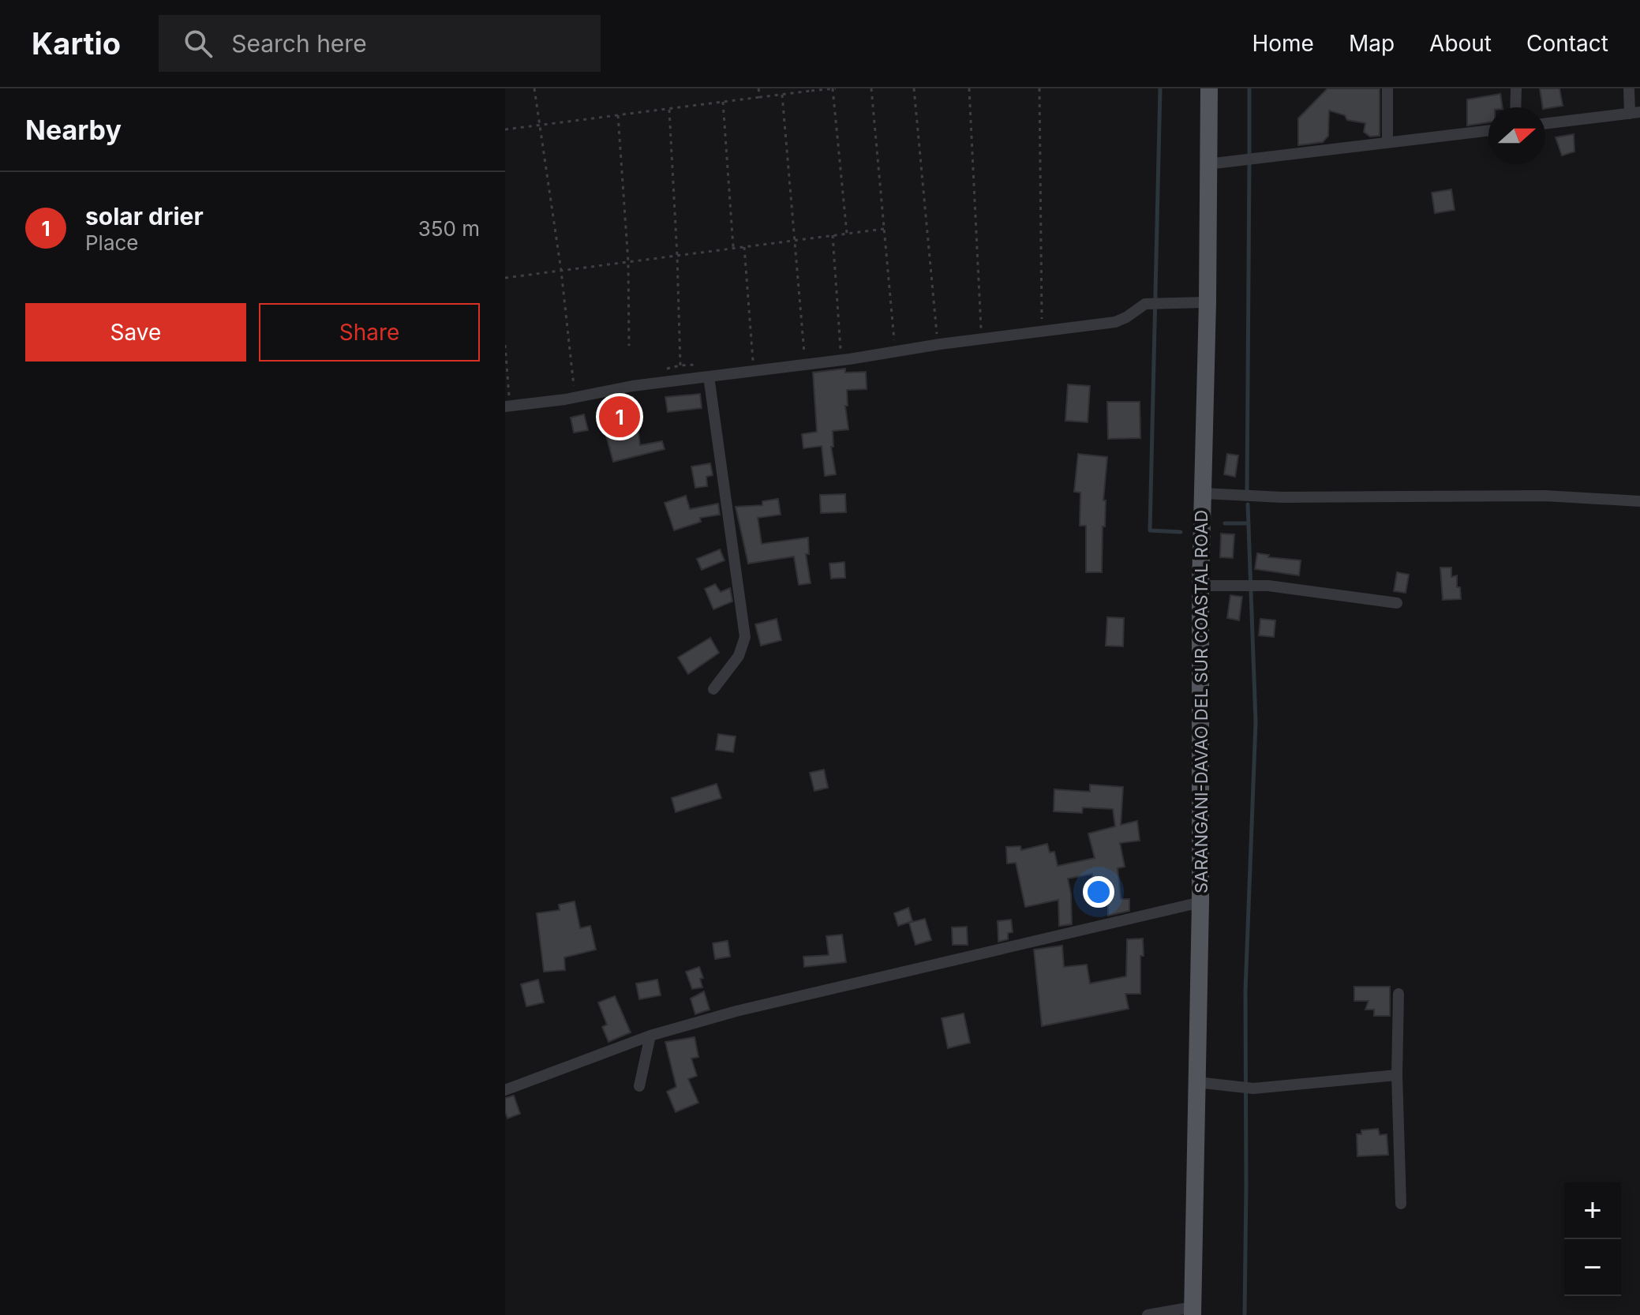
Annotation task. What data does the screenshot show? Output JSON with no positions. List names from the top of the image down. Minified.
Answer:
{"streets":{"main road":["SARANGANI-DAVAO DEL SUR COASTAL ROAD"]},"north":"right","page":{"header":"Kartio","search":"Search here","nav":["Home","Map","About","Contact"],"heading":"Nearby","list":[{"mark":"1","name":"solar drier","note":"Place","value":"350 m"}],"buttons":["Save","Share"],"pins":"1","map_buttons":["+","−"]}}
